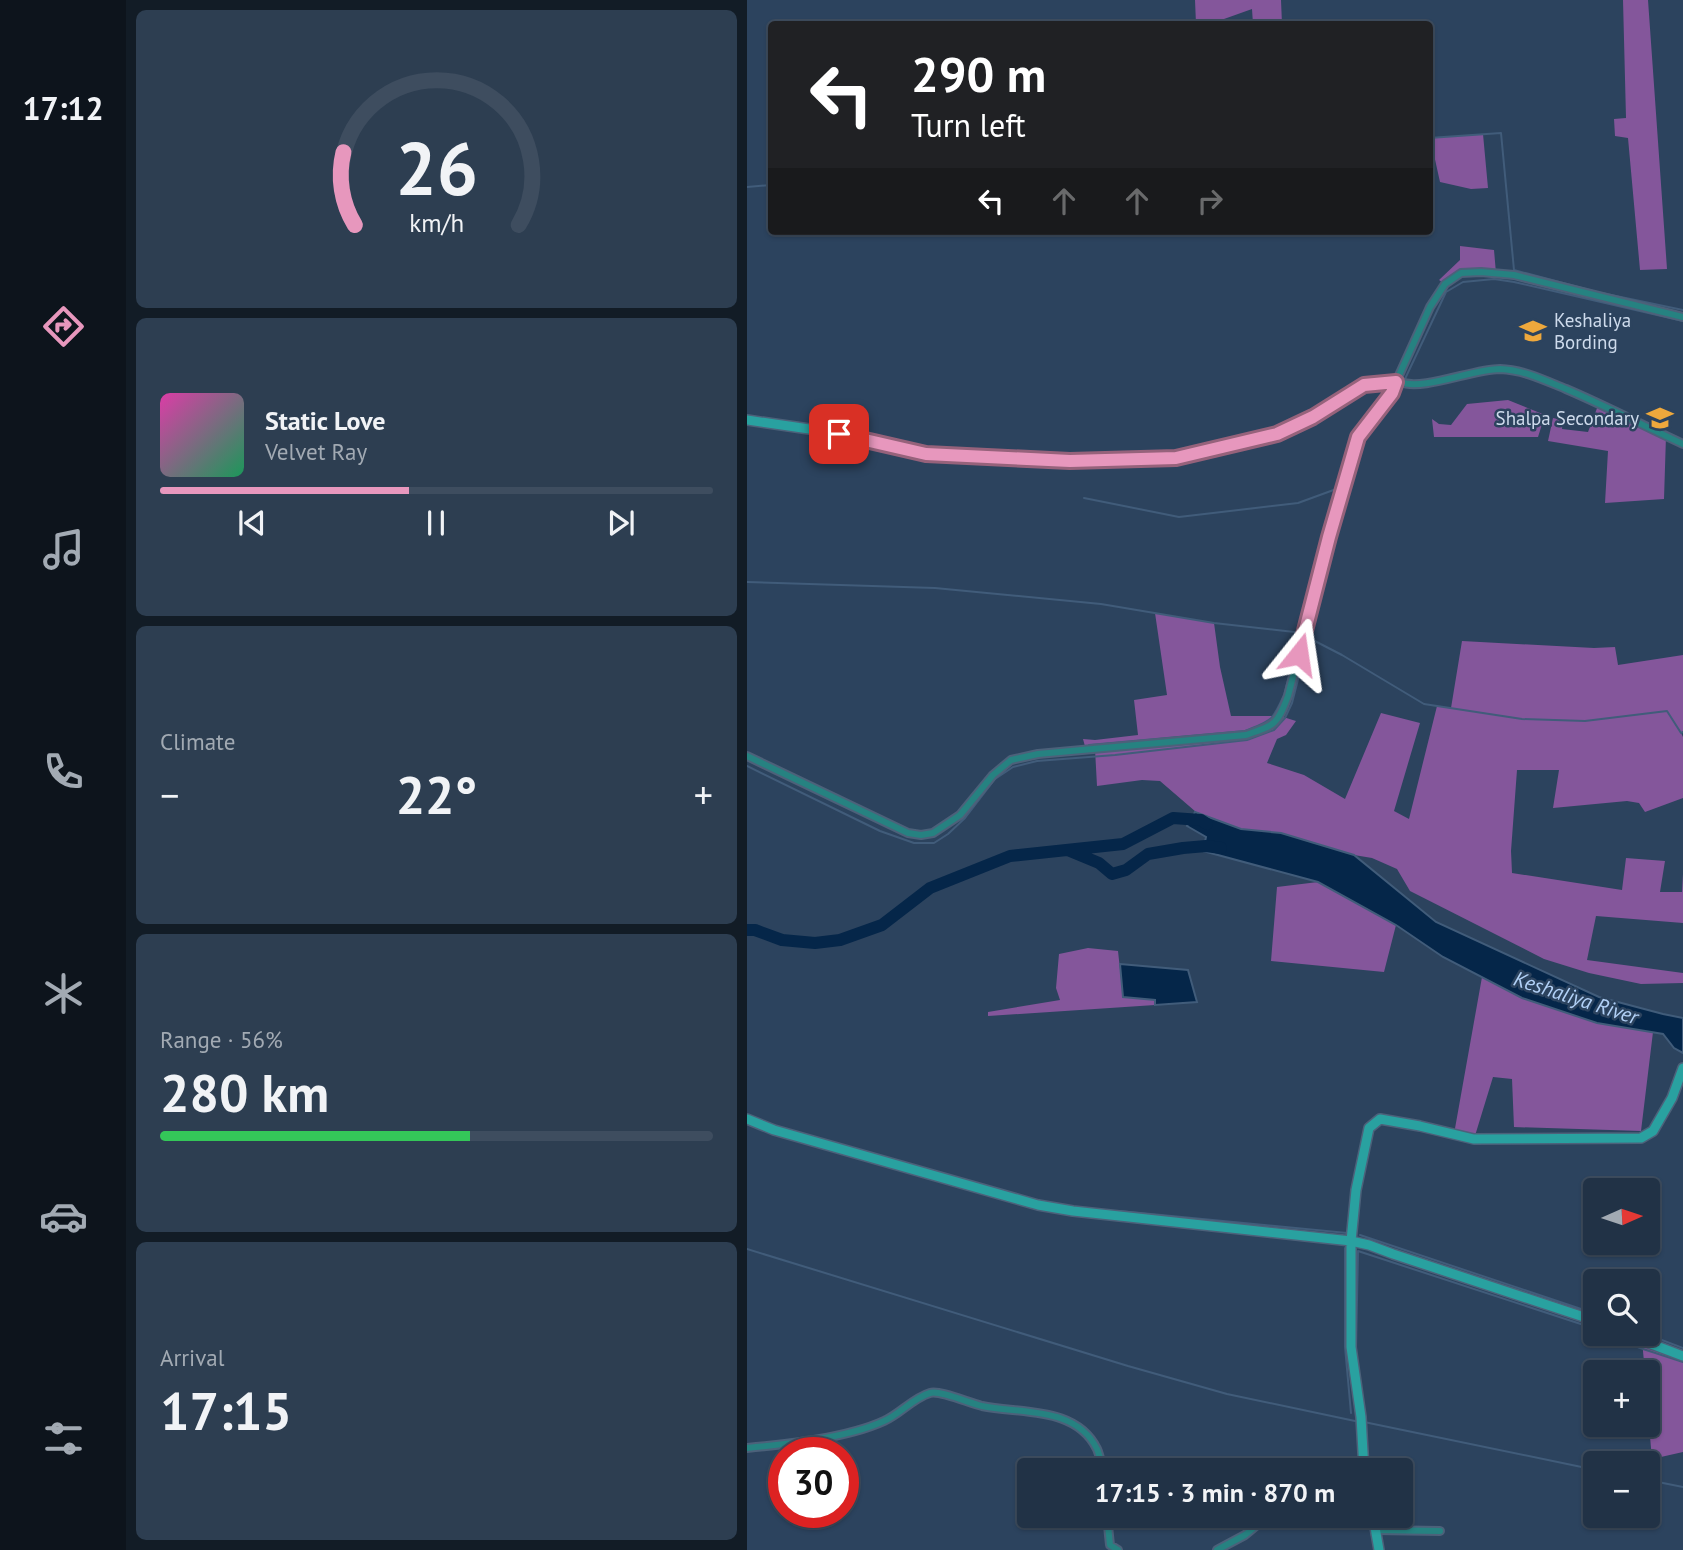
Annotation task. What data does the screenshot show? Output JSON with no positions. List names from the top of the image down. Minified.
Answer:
{"water":["Keshaliya River"],"places":{"school or university":["Keshaliya Bording","Shalpa Secondary"]},"north":"right","page":{"tabs":"17:12","turn":["290 m","Turn left"],"song":["Static Love","Velvet Ray"],"tile":["Climate",["Range · 56%","280 km"],["Arrival","17:15"]],"heat":["−","22°","+"],"map_buttons":["+","−"],"limit":"30","trip":"17:15 · 3 min · 870 m","gauge":["26","km/h"]}}
